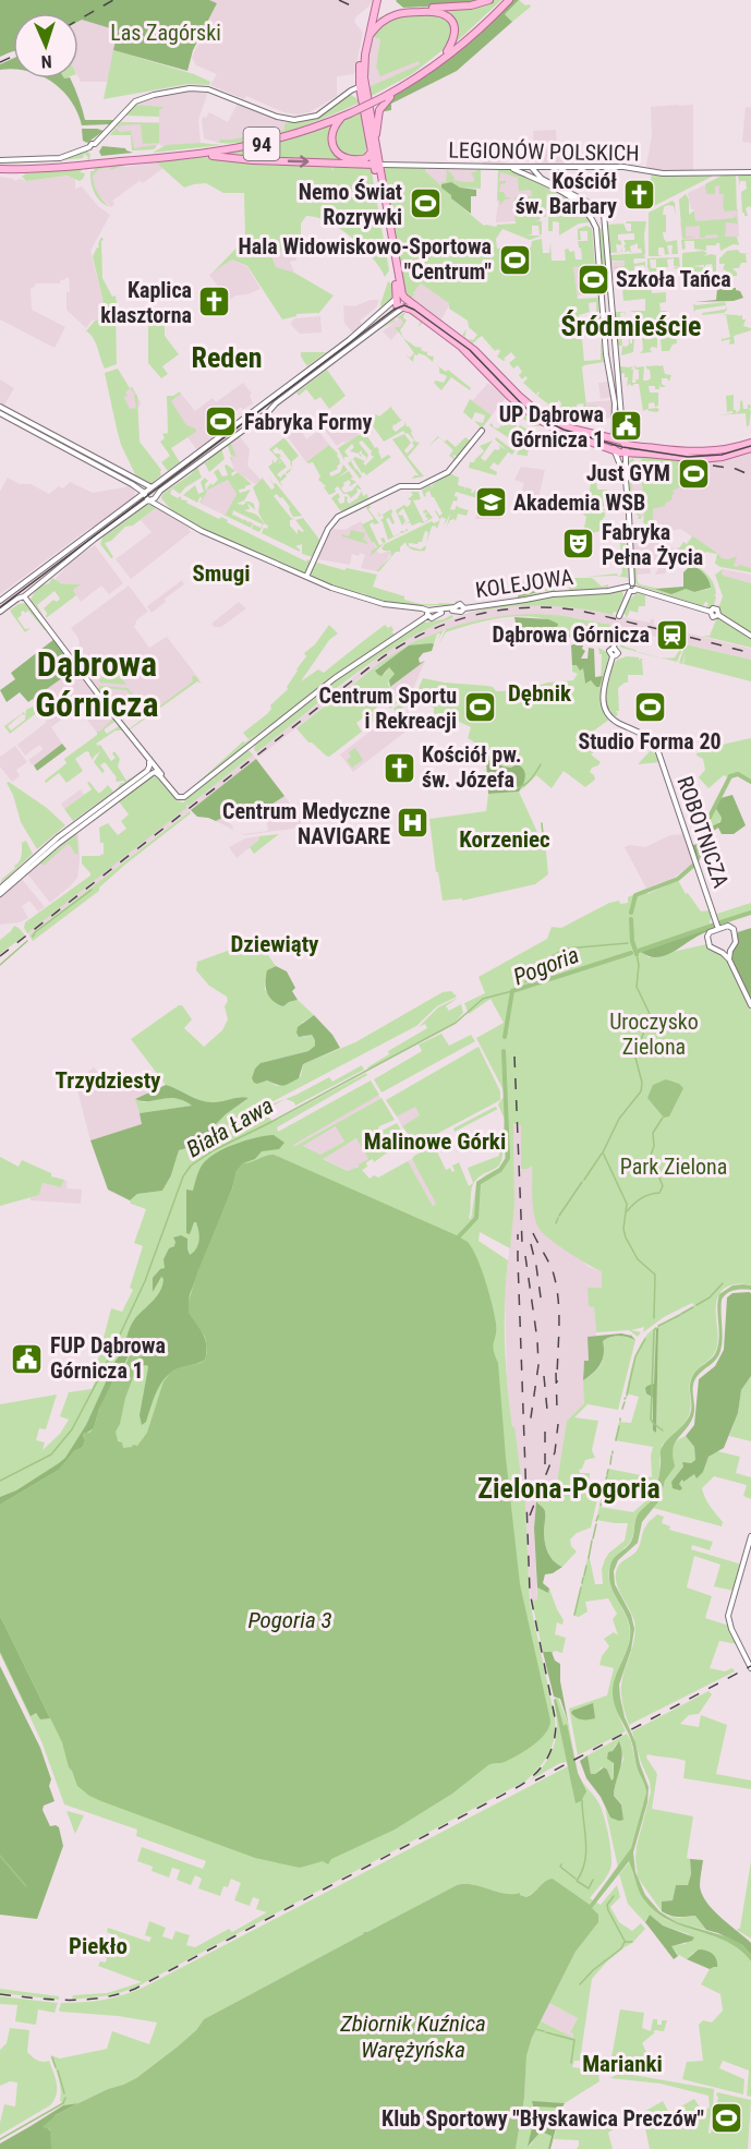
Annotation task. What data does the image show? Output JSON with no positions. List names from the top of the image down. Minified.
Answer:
{"streets":{"main road":["94"],"street":["LEGIONÓW POLSKICH","KOLEJOWA","ROBOTNICZA"]},"districts":["Śródmieście","Reden","Smugi","Dąbrowa Górnicza","Dębnik","Korzeniec","Dziewiąty","Trzydziesty","Malinowe Górki","Zielona-Pogoria","Piekło","Marianki"],"water":["Pogoria","Biała Ława","Pogoria 3","Zbiornik Kuźnica Warężyńska"],"parks":["Las Zagórski","Uroczysko Zielona","Park Zielona"],"places":{"church":["Kościół św. Barbary","Kaplica klasztorna","Kościół pw. św. Józefa"],"sports":["Nemo Świat Rozrywki","Hala Widowiskowo-Sportowa \"Centrum\"","Szkoła Tańca","Fabryka Formy","Just GYM","Centrum Sportu i Rekreacji","Studio Forma 20","Klub Sportowy \"Błyskawica Preczów\""],"public building":["UP Dąbrowa Górnicza 1","FUP Dąbrowa Górnicza 1"],"school or university":["Akademia WSB"],"theatre":["Fabryka Pełna Życia"],"station":["Dąbrowa Górnicza"],"hospital":["Centrum Medyczne NAVIGARE"]},"north":"bottom"}
